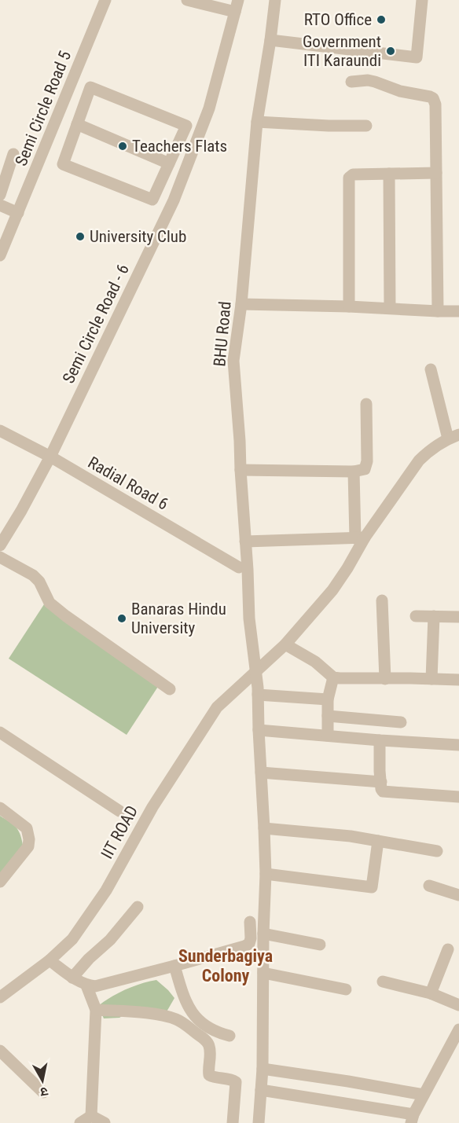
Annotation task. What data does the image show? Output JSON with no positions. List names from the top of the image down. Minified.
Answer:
{"streets":{"street":["Semi Circle Road 5","Semi Circle Road - 6","BHU Road","Radial Road 6","IIT ROAD"]},"crossings":[["Semi Circle Road - 6","Radial Road 6"],["BHU Road","IIT ROAD"]],"districts":["Sunderbagiya Colony"],"places":["RTO Office","Government ITI Karaundi","Teachers Flats","University Club","Banaras Hindu University"],"north":"bottom"}
